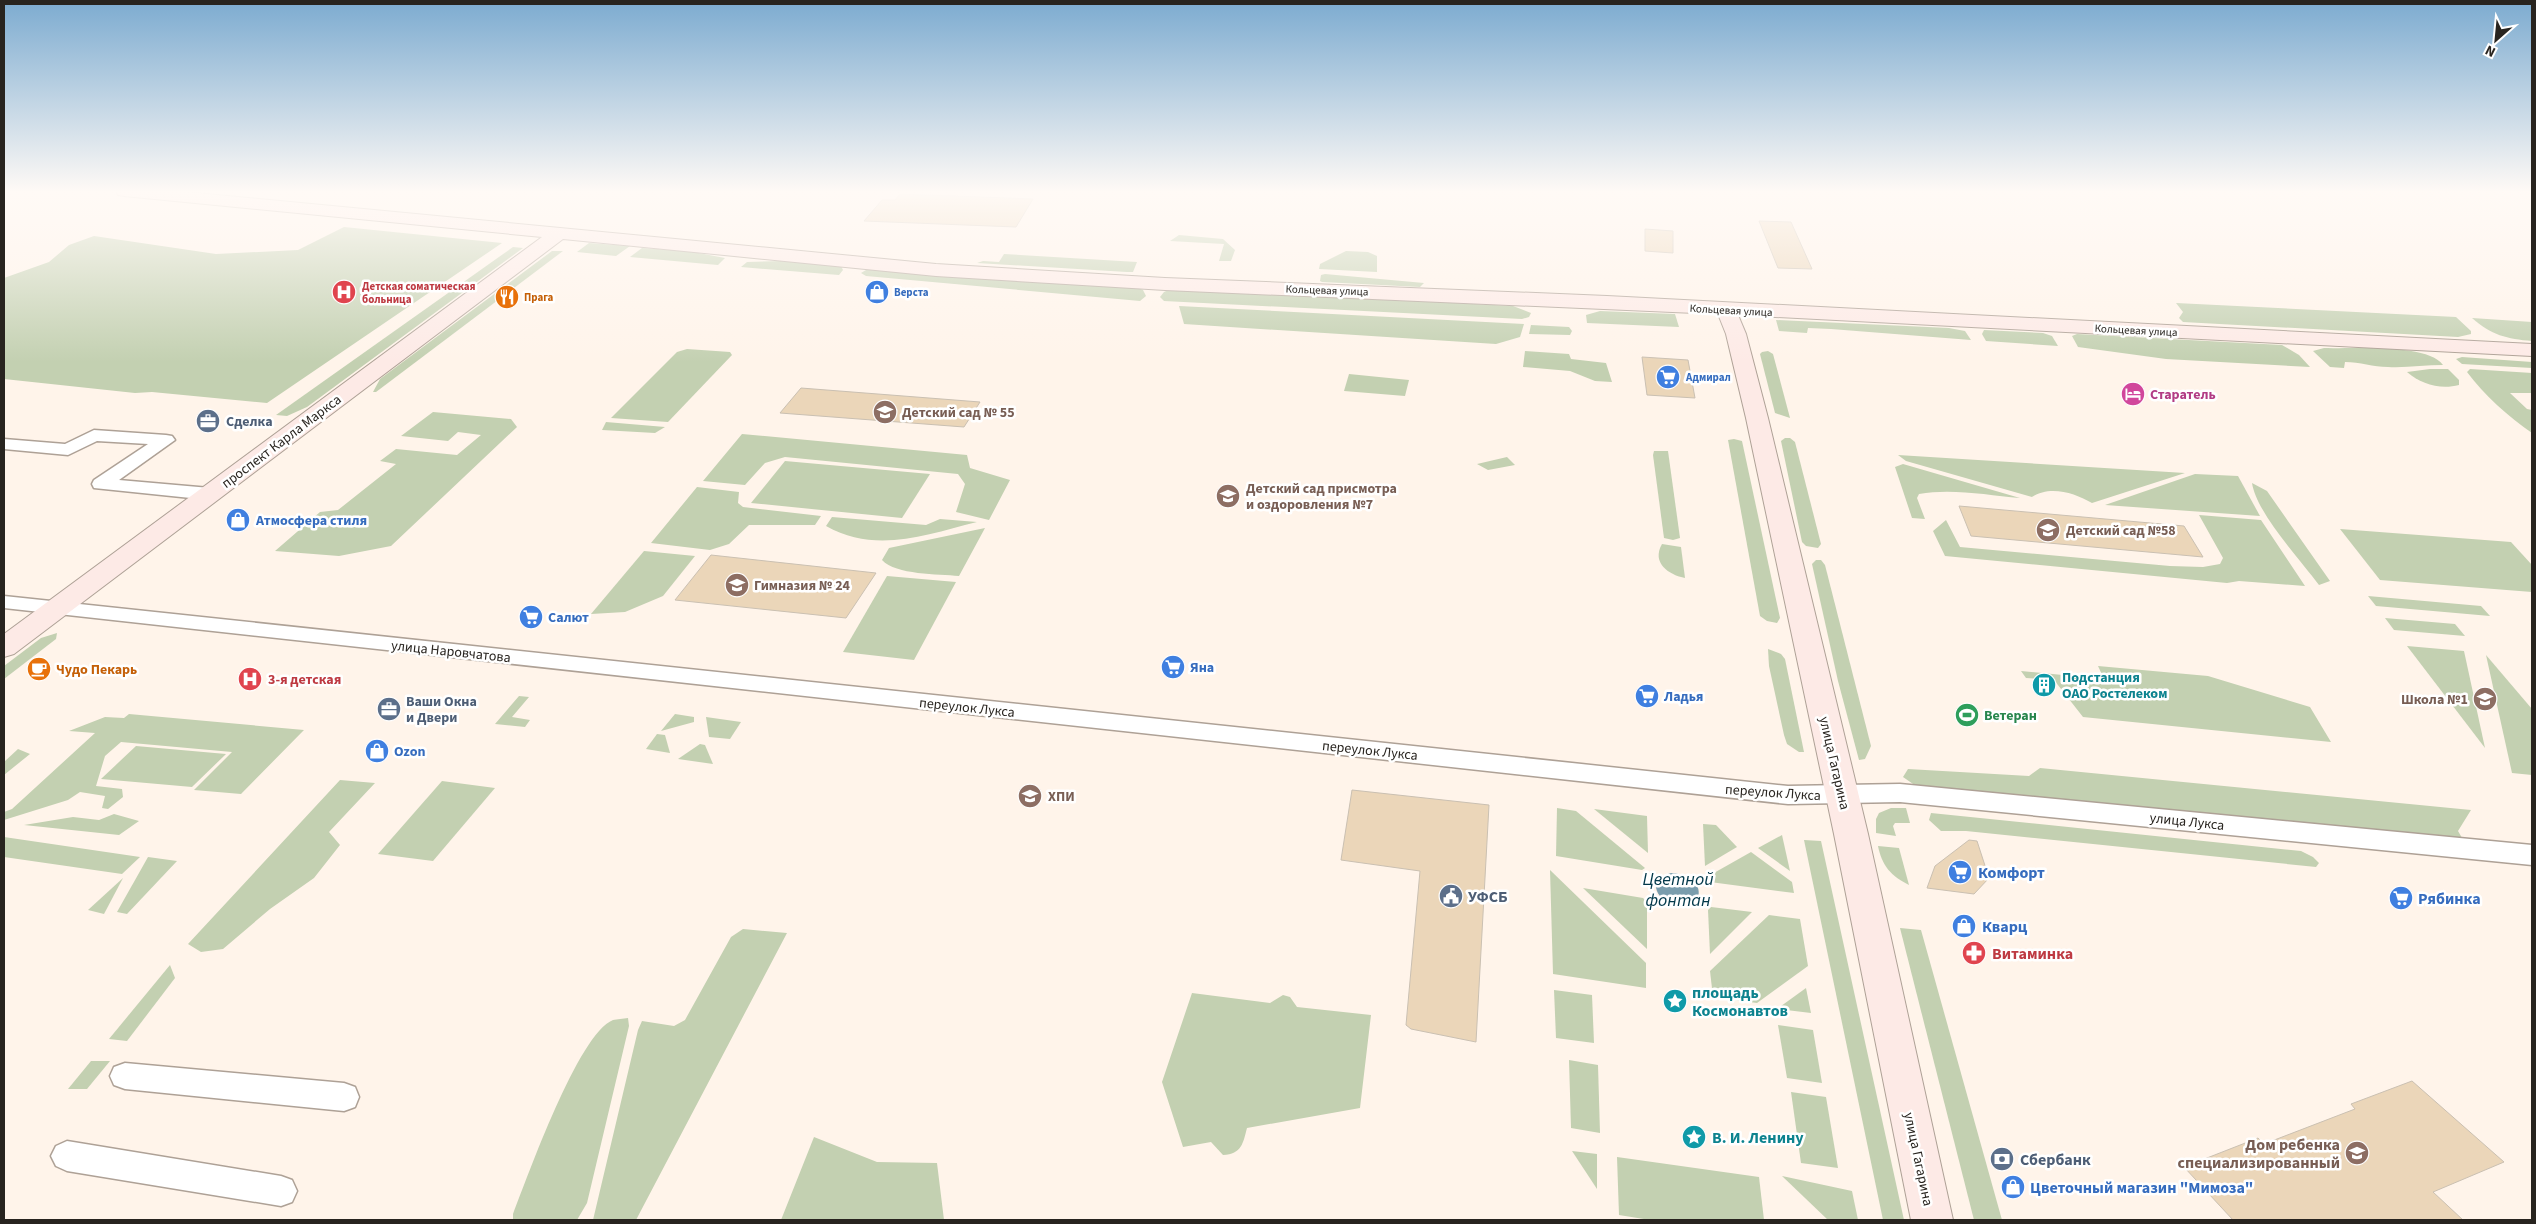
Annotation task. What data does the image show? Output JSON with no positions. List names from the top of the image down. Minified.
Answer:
{"streets":{"main road":["Кольцевая улица","проспект Карла Маркса","улица Гагарина"],"street":["улица Наровчатова","переулок Лукса","улица Лукса"]},"crossings":[["Кольцевая улица","улица Гагарина"],["проспект Карла Маркса","улица Наровчатова"],["улица Наровчатова","переулок Лукса"],["переулок Лукса","улица Гагарина"],["переулок Лукса","улица Лукса"],["улица Гагарина","улица Лукса"]],"water":["Цветной фонтан"],"places":{"hospital":["Детская соматическая больница","3-я детская"],"shop":["Верста","Атмосфера стиля","Ozon","Кварц","Цветочный магазин \"Мимоза\""],"restaurant":["Прага"],"supermarket":["Адмирал","Салют","Яна","Ладья","Комфорт","Рябинка"],"hotel":["Старатель"],"school or university":["Детский сад № 55","Детский сад присмотра и оздоровления №7","Детский сад №58","Гимназия № 24","Школа №1","ХПИ","Дом ребенка специализированный"],"office":["Сделка","Ваши Окна и Двери"],"cafe":["Чудо Пекарь"],"building":["Подстанция ОАО Ростелеком"],"sports":["Ветеран"],"public building":["УФСБ"],"pharmacy":["Витаминка"],"place":["площадь Космонавтов","В. И. Ленину"],"bank":["Сбербанк"]},"north":"bottom left"}
